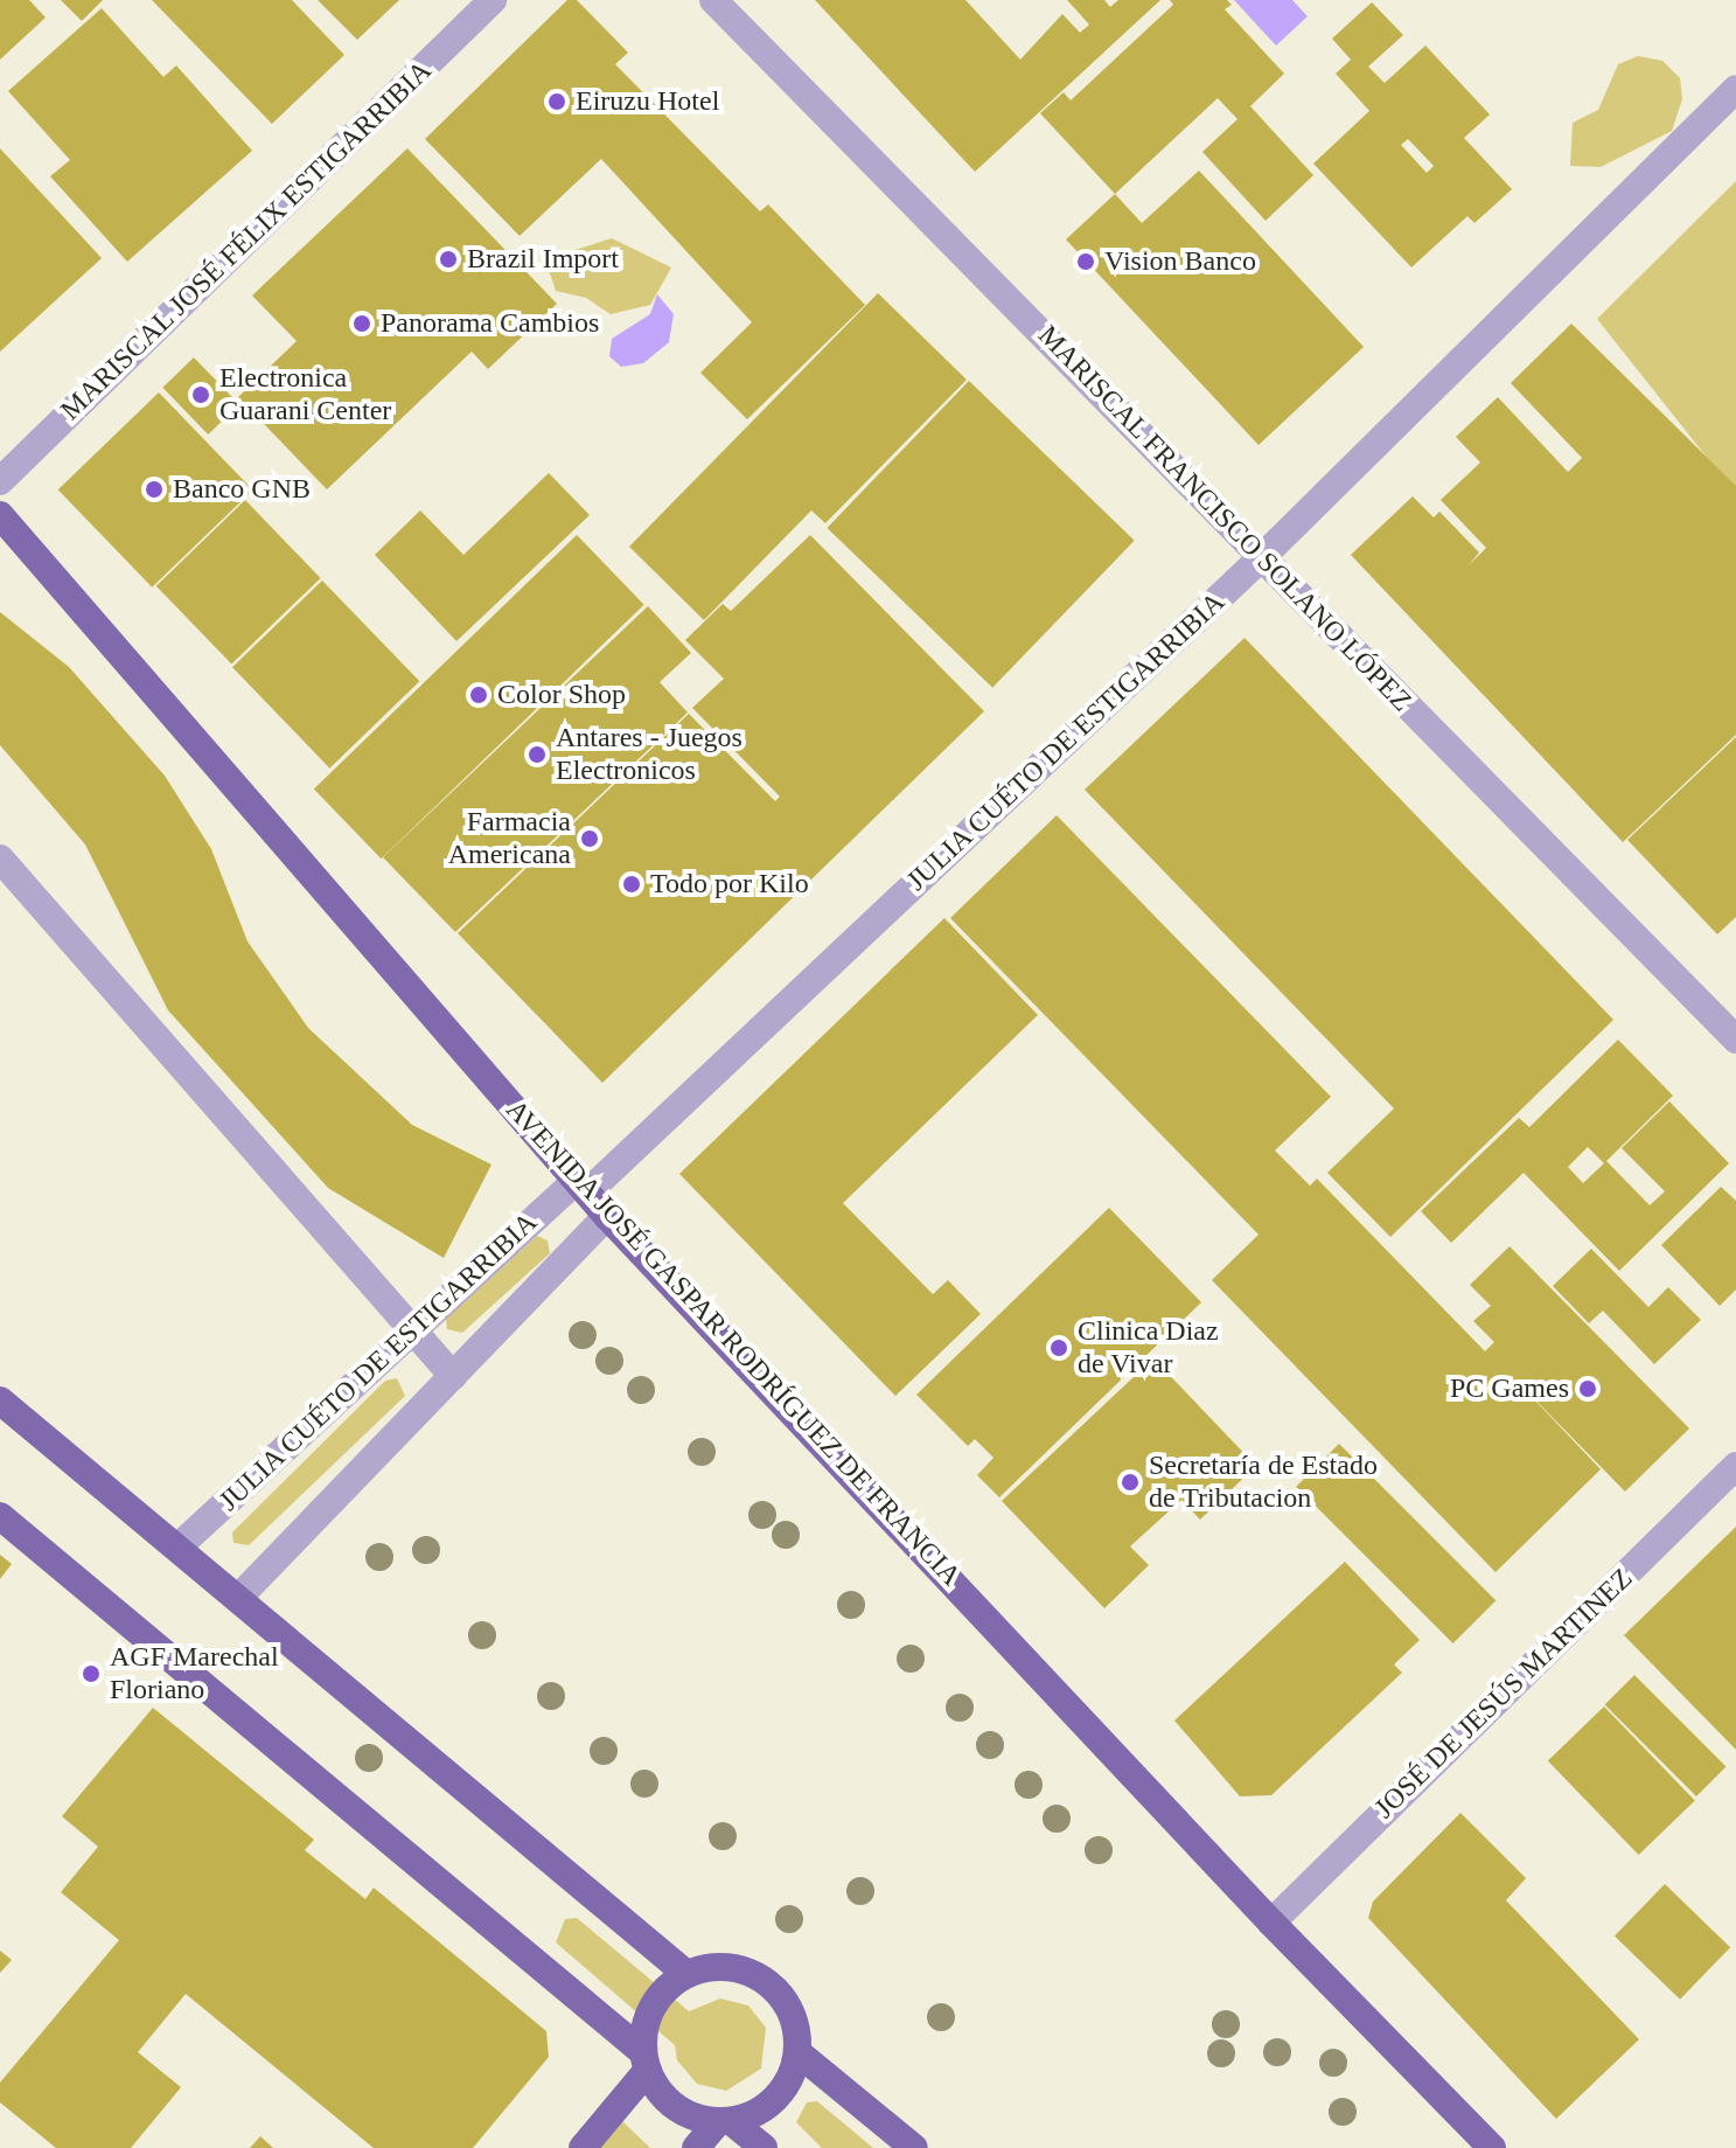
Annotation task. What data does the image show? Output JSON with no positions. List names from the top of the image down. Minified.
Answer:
{"streets":{"main road":["AVENIDA JOSÉ GASPAR RODRÍGUEZ DE FRANCIA"],"street":["MARISCAL JOSÉ FÉLIX ESTIGARRIBIA","MARISCAL FRANCISCO SOLANO LÓPEZ","JULIA CUÉTO DE ESTIGARRIBIA","JOSÉ DE JESÚS MARTINEZ"]},"crossings":[["MARISCAL FRANCISCO SOLANO LÓPEZ","JULIA CUÉTO DE ESTIGARRIBIA"],["JULIA CUÉTO DE ESTIGARRIBIA","AVENIDA JOSÉ GASPAR RODRÍGUEZ DE FRANCIA"],["AVENIDA JOSÉ GASPAR RODRÍGUEZ DE FRANCIA","JOSÉ DE JESÚS MARTINEZ"]],"places":["Eiruzu Hotel","Brazil Import","Vision Banco","Panorama Cambios","Electronica Guarani Center","Banco GNB","Color Shop","Antares - Juegos Electronicos","Farmacia Americana","Todo por Kilo","Clinica Diaz de Vivar","PC Games","Secretaría de Estado de Tributacion","AGF Marechal Floriano"]}
